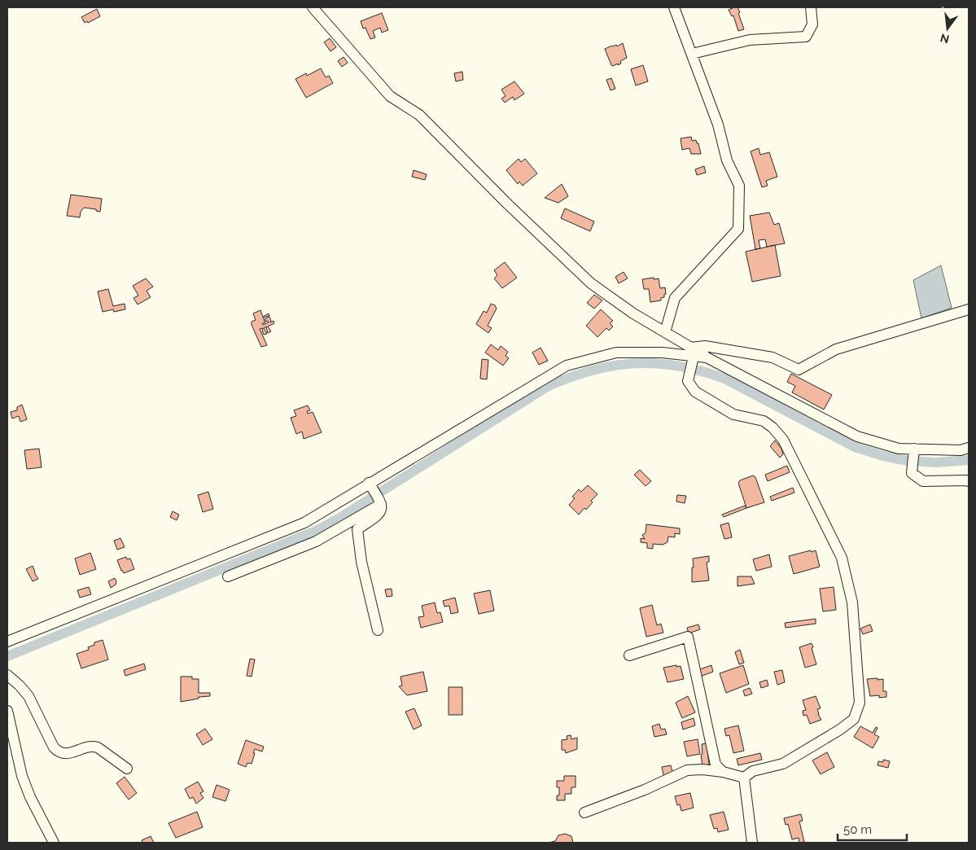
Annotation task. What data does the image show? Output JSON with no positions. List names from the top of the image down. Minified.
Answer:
{"scale_bar":"50 m","north":"bottom"}
